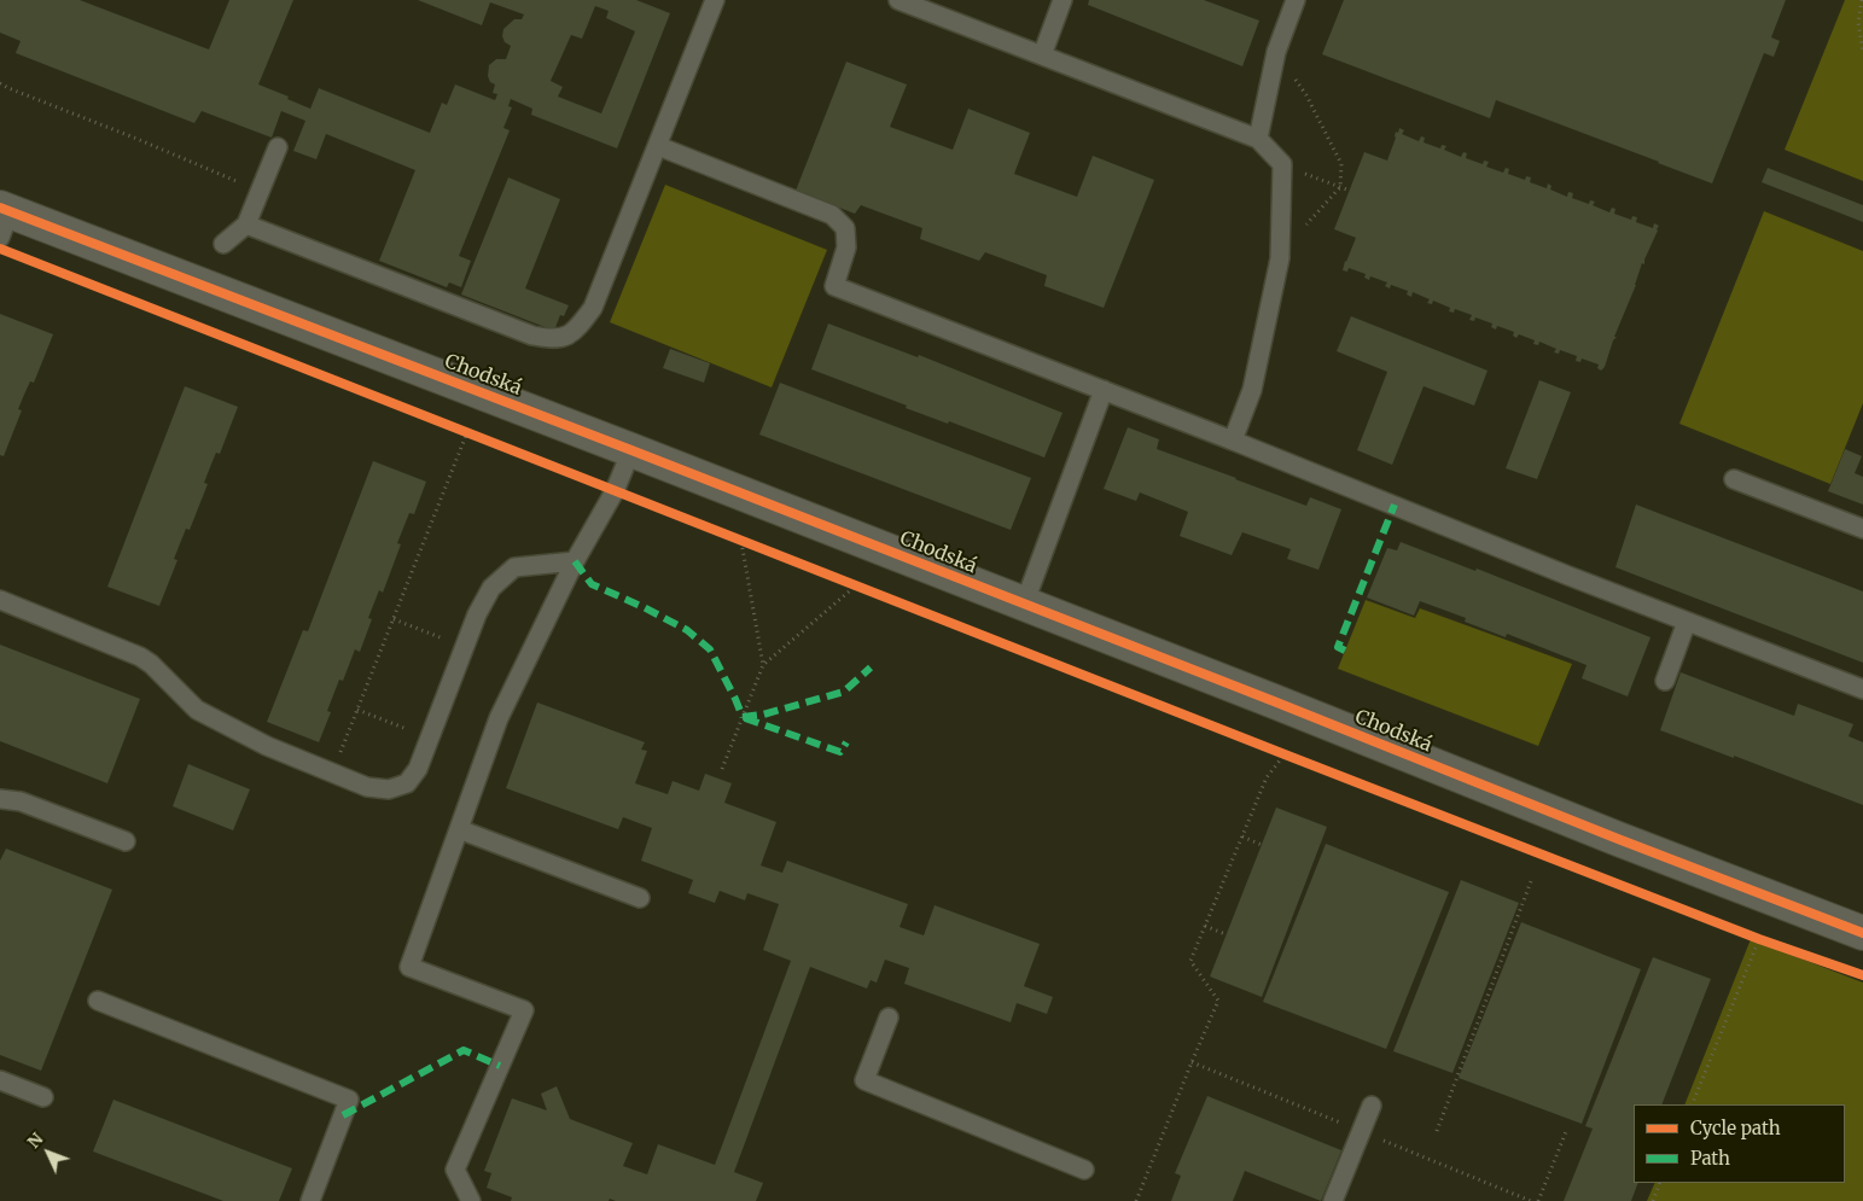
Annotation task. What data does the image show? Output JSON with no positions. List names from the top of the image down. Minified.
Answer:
{"streets":{"street":["Chodská"]},"legend":["Cycle path","Path"],"north":"top left"}
